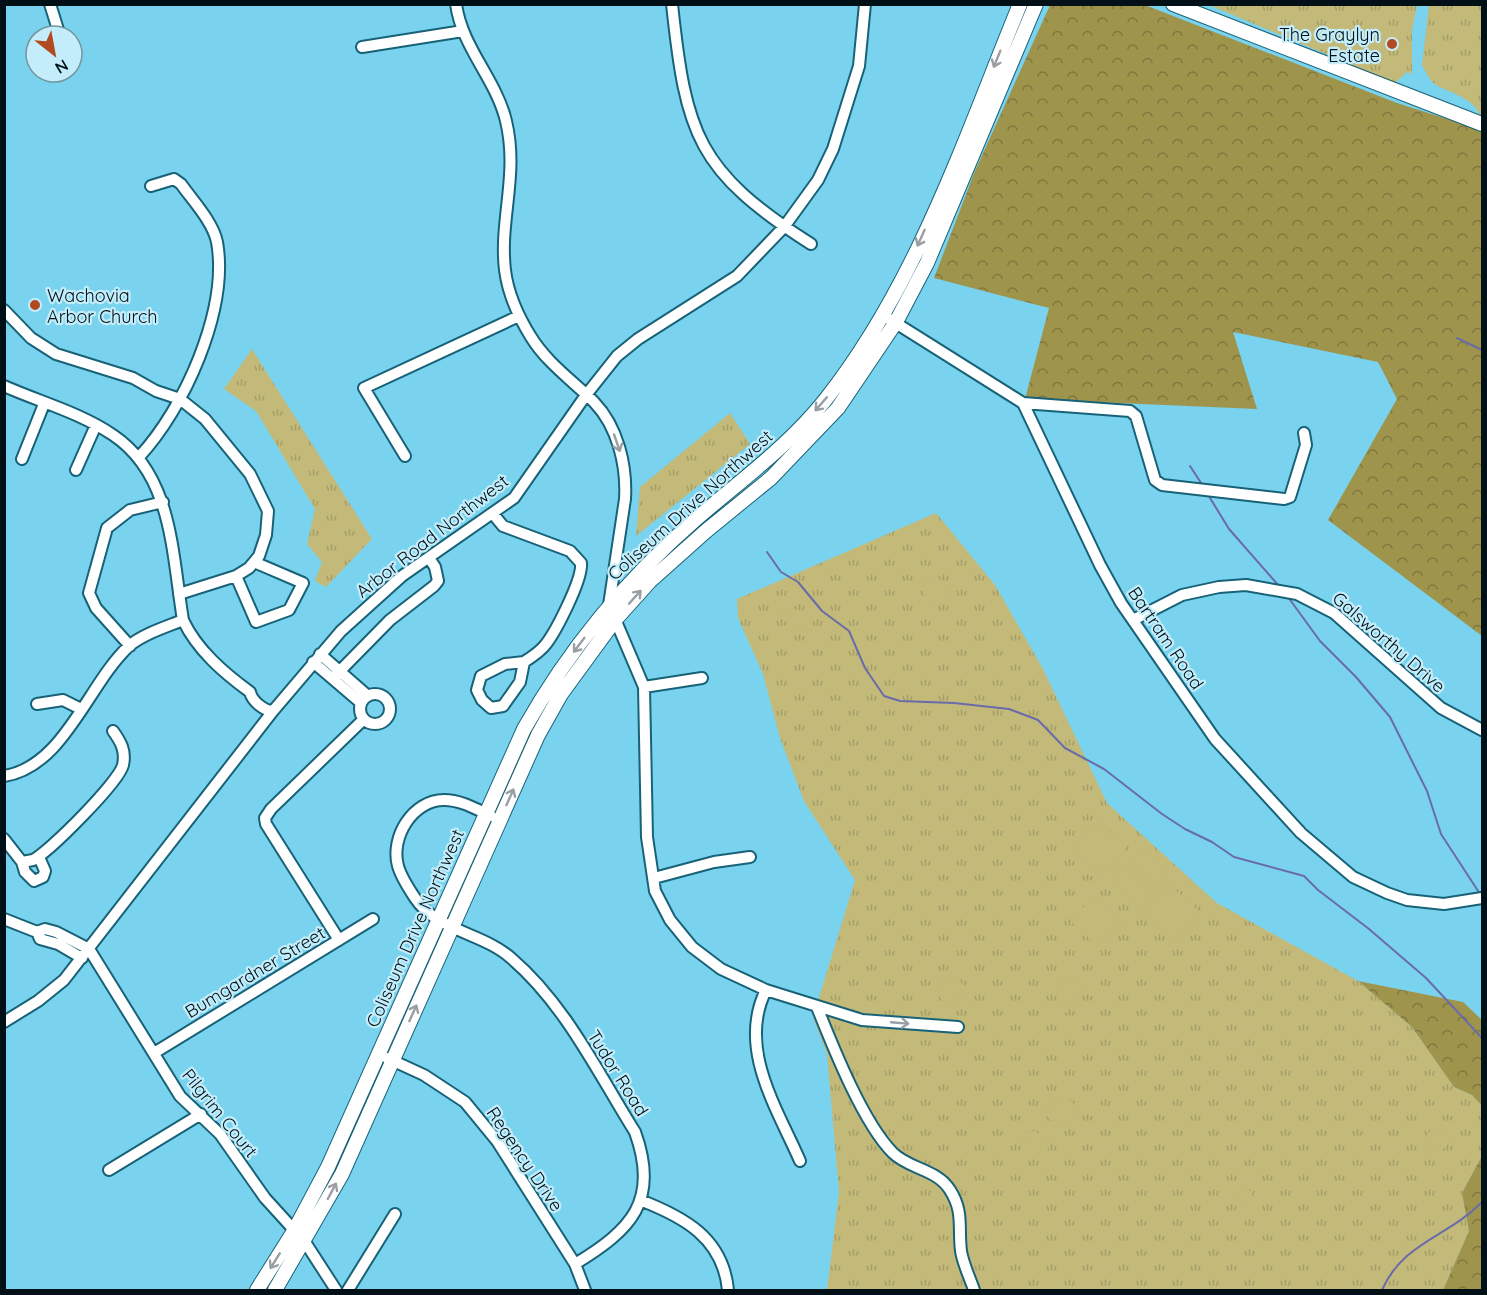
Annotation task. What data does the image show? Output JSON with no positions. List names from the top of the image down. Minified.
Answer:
{"streets":{"main road":["Coliseum Drive Northwest"],"street":["Arbor Road Northwest","Bartram Road","Galsworthy Drive","Bumgardner Street","Tudor Road","Pilgrim Court","Regency Drive"]},"crossings":[["Coliseum Drive Northwest","Tudor Road"],["Coliseum Drive Northwest","Pilgrim Court"],["Coliseum Drive Northwest","Regency Drive"],["Arbor Road Northwest","Pilgrim Court"],["Bartram Road","Galsworthy Drive"],["Bumgardner Street","Pilgrim Court"],["Tudor Road","Regency Drive"]],"places":["The Graylyn Estate","Wachovia Arbor Church"],"north":"bottom right"}
